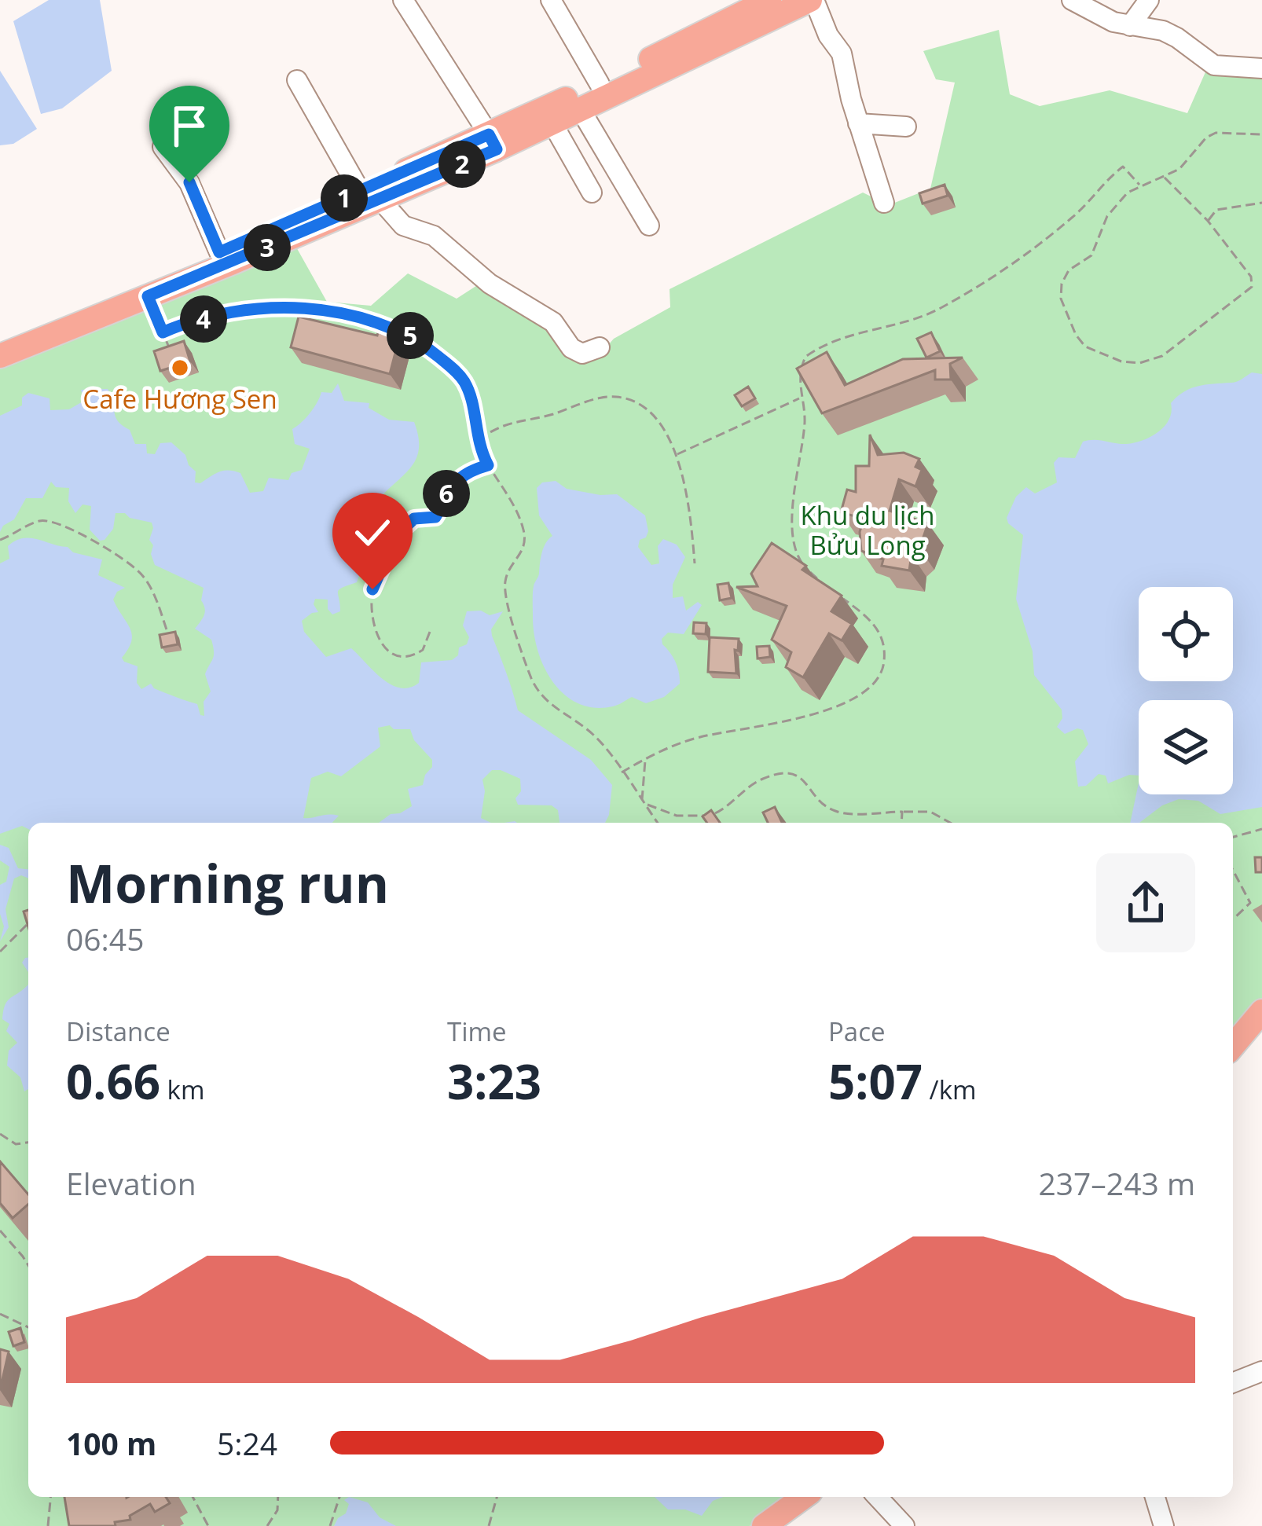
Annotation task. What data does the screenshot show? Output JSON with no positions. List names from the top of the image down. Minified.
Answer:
{"parks":["Khu du lịch Bửu Long"],"places":["Cafe Hương Sen"],"page":{"pins":["2","1","3","4","5","6"],"heading":["Morning run","06:45"],"stats":[["Distance","0.66 km"],["Time","3:23"],["Pace","5:07 /km"]],"chart":["Elevation","237–243 m"],"list":[{"name":"100 m","note":"5:24"}]}}
